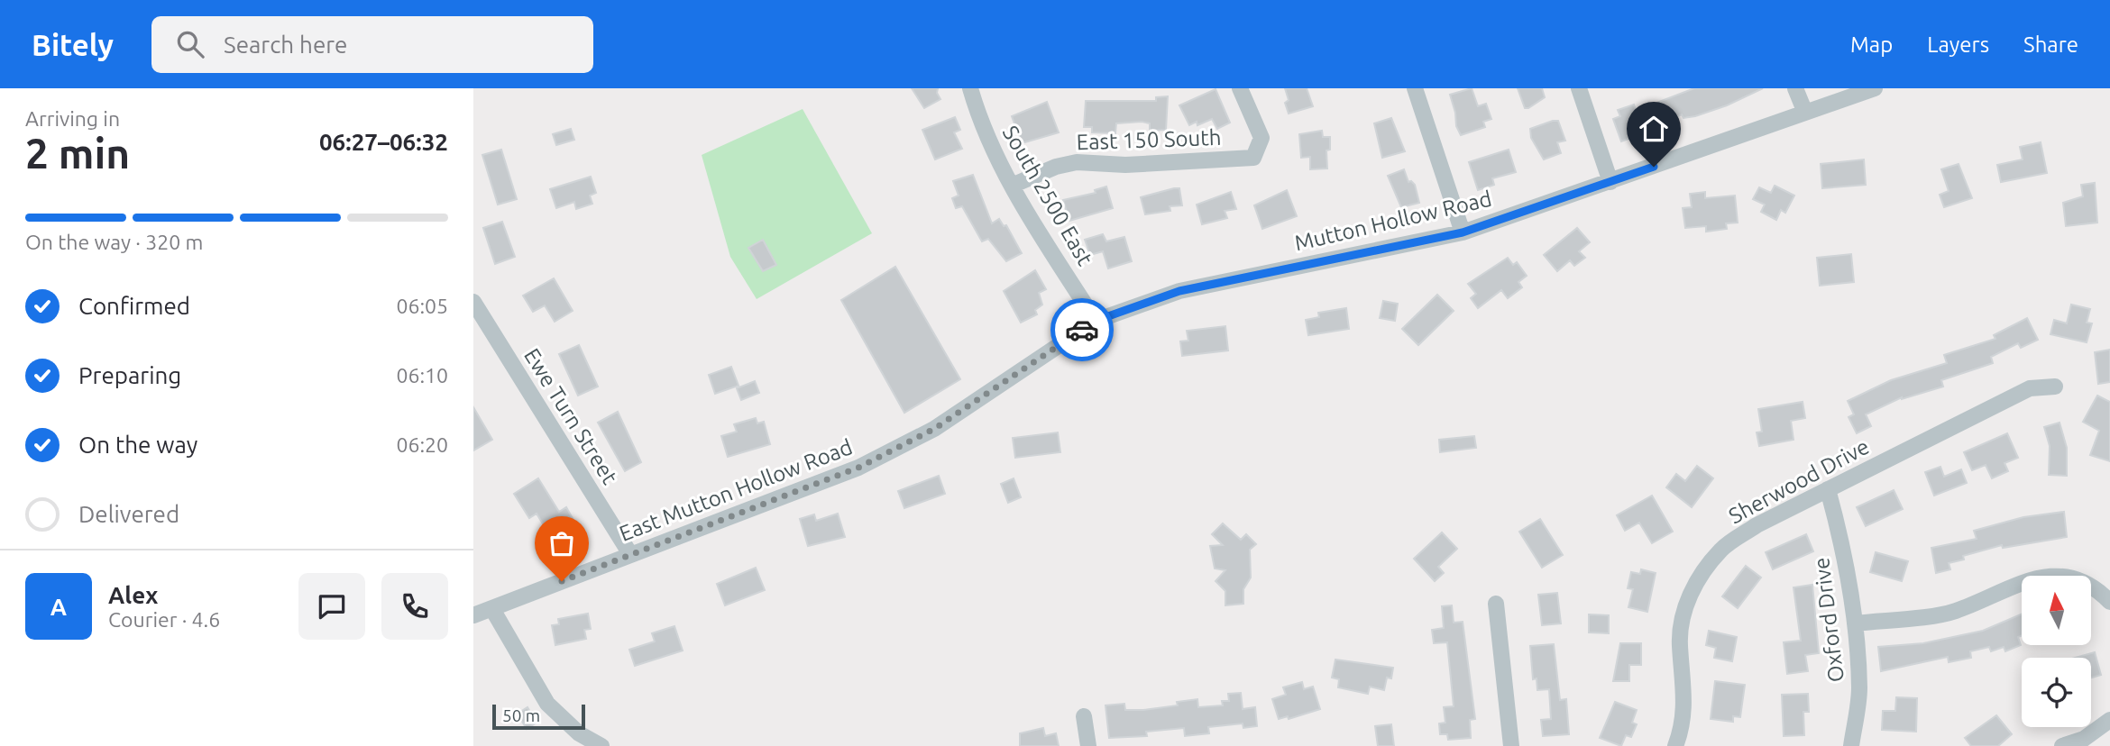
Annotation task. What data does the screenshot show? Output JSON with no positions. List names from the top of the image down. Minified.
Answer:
{"streets":{"street":["East 150 South","South 2500 East","Mutton Hollow Road","Ewe Turn Street","Sherwood Drive","East Mutton Hollow Road","Oxford Drive"]},"crossings":[["East 150 South","South 2500 East"],["South 2500 East","Mutton Hollow Road"],["Mutton Hollow Road","East Mutton Hollow Road"],["Ewe Turn Street","East Mutton Hollow Road"],["Sherwood Drive","Oxford Drive"]],"scale_bar":"50 m","north":"top","page":{"header":"Bitely","search":"Search here","nav":["Map","Layers","Share"],"heading":["2 min","Arriving in","06:27–06:32"],"panel":["Alex","Courier · 4.6"],"bar":"On the way · 320 m","list":[["Confirmed","06:05"],["Preparing","06:10"],["On the way","06:20"],"Delivered"],"round":"A","scale":"50 m"}}
